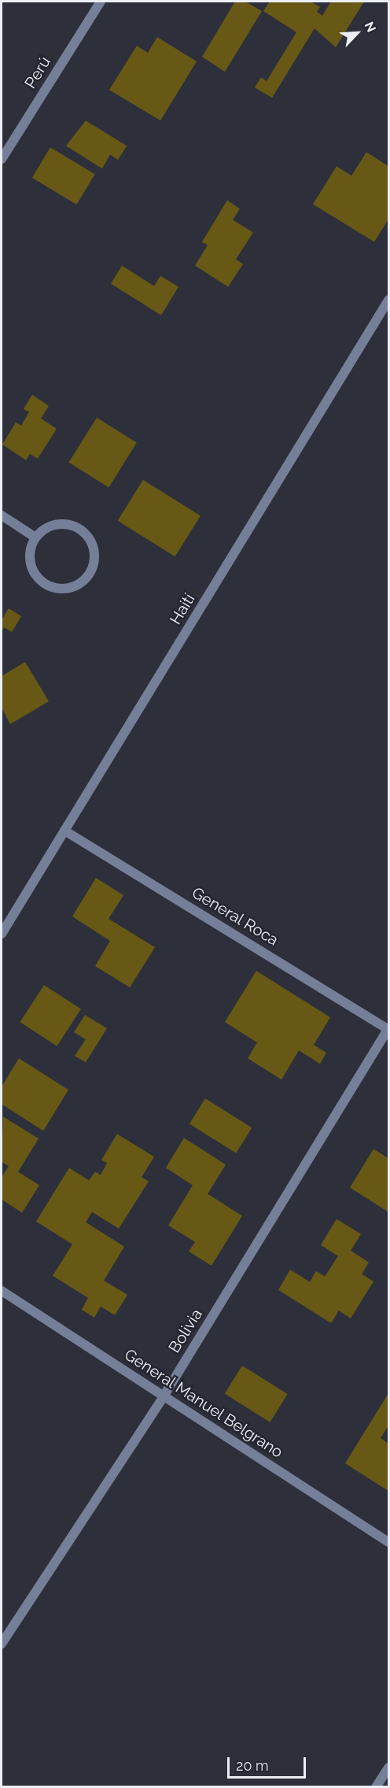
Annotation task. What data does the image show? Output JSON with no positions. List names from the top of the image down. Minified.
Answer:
{"streets":{"street":["Perú","Haití","General Roca","Bolivia","General Manuel Belgrano"]},"crossings":[["Haití","General Roca"],["General Roca","Bolivia"],["Bolivia","General Manuel Belgrano"]],"scale_bar":"20 m","north":"top right"}
